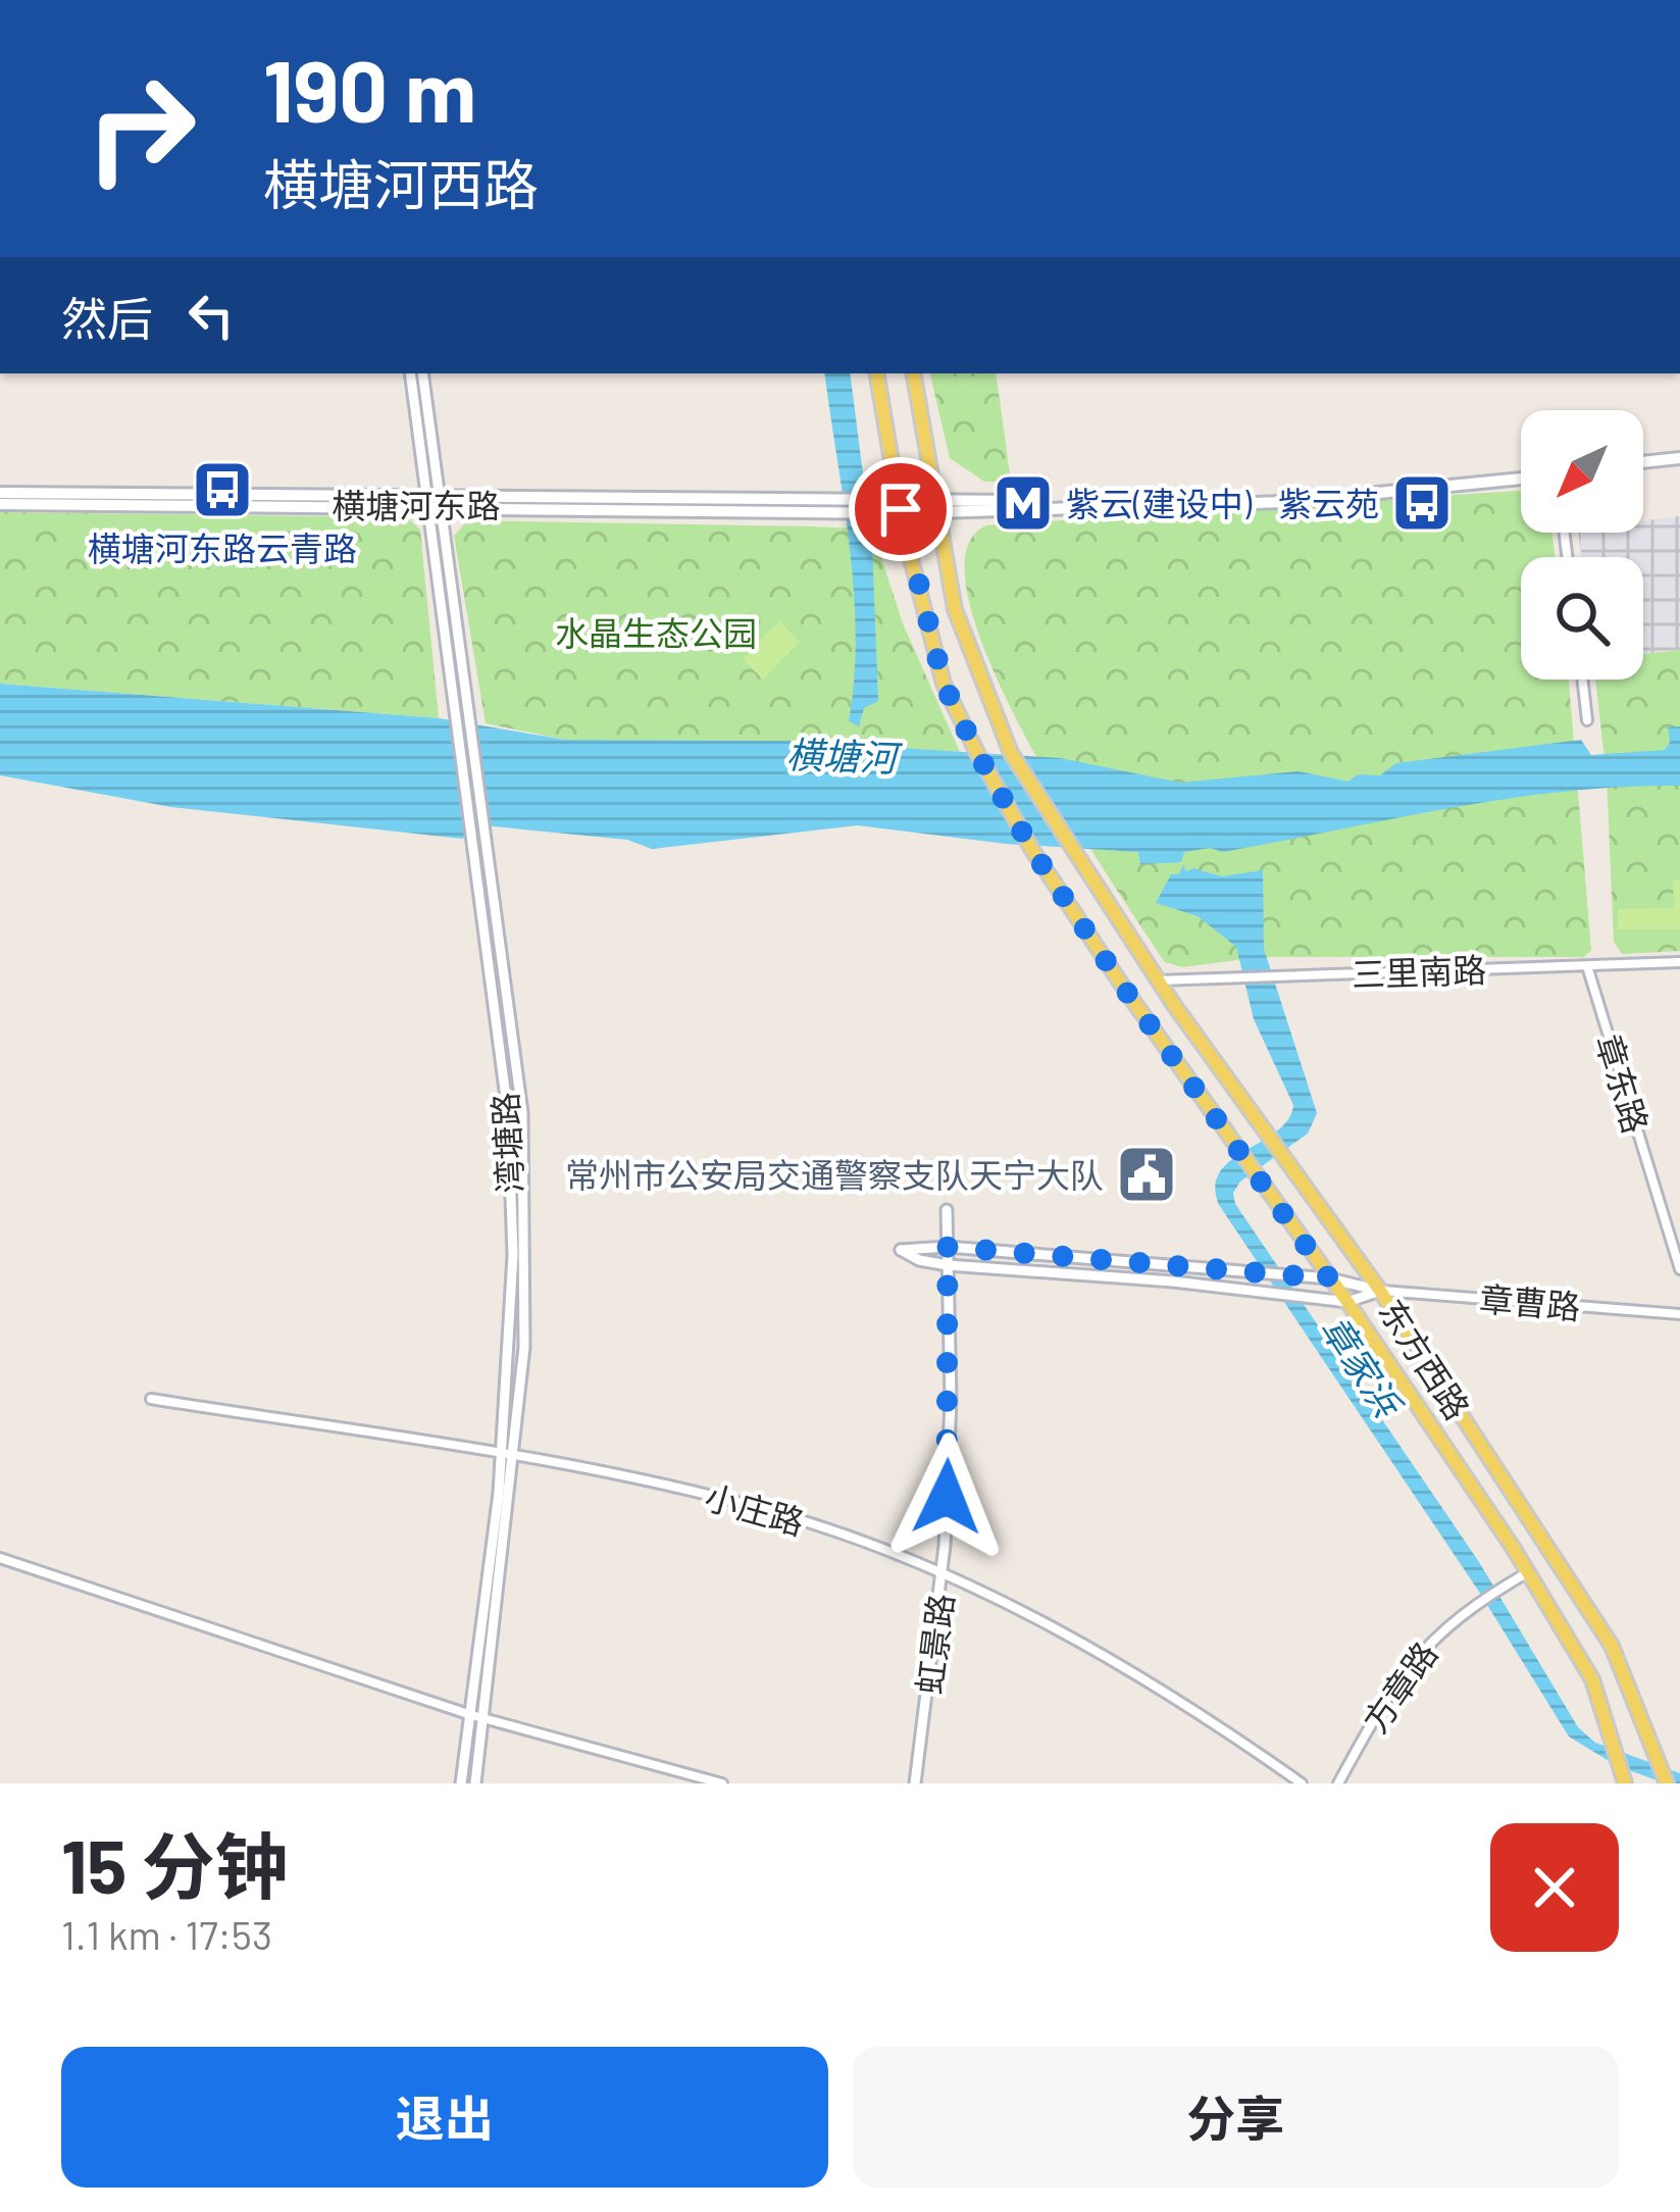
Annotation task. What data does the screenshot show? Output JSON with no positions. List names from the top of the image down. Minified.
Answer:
{"streets":{"main road":["横塘河东路","东方西路"],"street":["三里南路","章东路","湾塘路","章曹路","小庄路","虹景路","方章路"]},"crossings":[["横塘河东路","湾塘路"],["横塘河东路","东方西路"],["三里南路","章东路"],["三里南路","东方西路"],["湾塘路","小庄路"],["章曹路","东方西路"],["东方西路","方章路"],["小庄路","虹景路"]],"water":["横塘河","章家浜"],"parks":["水晶生态公园"],"places":{"bus stop":["横塘河东路云青路","紫云苑"],"metro station":["紫云(建设中)"],"public building":["常州市公安局交通警察支队天宁大队"]},"north":"bottom left","page":{"turn":["190 m","横塘河西路"],"then":"然后","heading":["15 分钟","1.1 km · 17:53"],"buttons":["退出","分享"]}}
